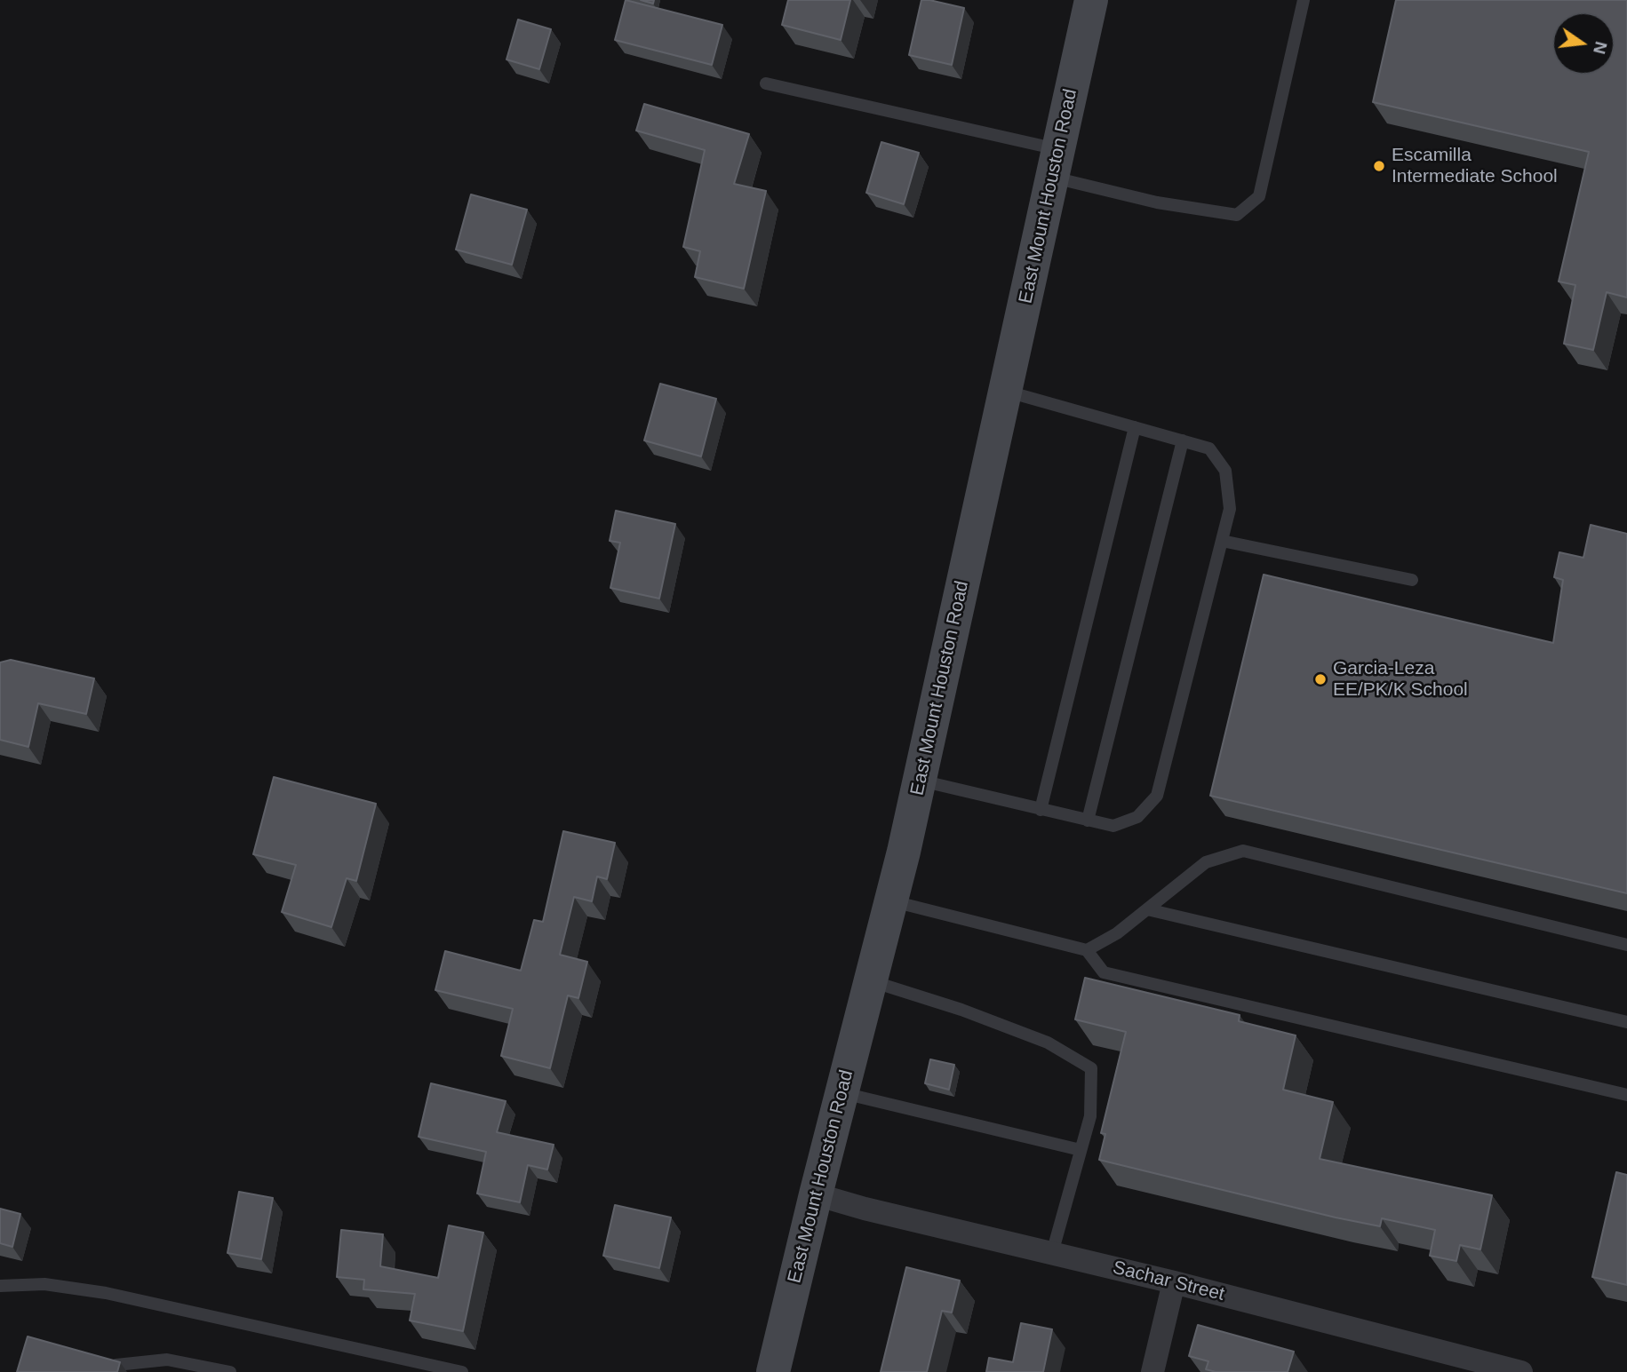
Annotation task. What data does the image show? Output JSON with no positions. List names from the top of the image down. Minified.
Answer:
{"streets":{"main road":["East Mount Houston Road"],"street":["Sachar Street"]},"crossings":[["East Mount Houston Road","Sachar Street"]],"places":["Escamilla Intermediate School","Garcia-Leza EE/PK/K School"],"north":"right"}
